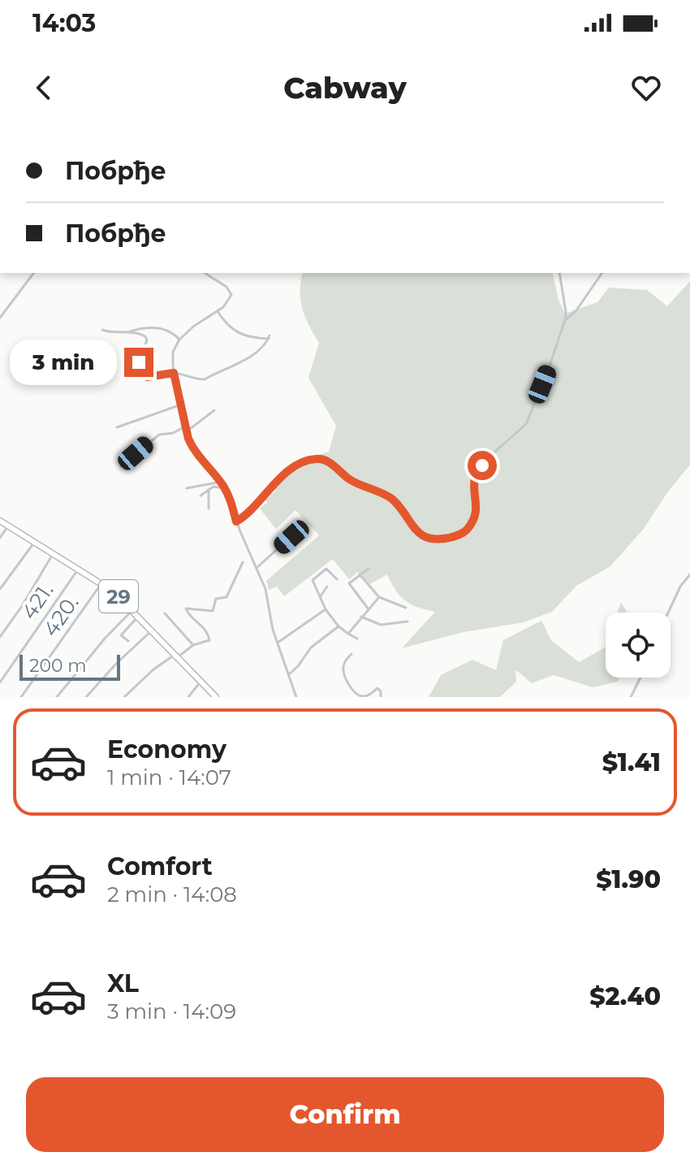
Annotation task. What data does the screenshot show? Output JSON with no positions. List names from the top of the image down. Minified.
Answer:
{"streets":{"main road":["29"],"street":["421.","420."]},"crossings":[["29","421."],["29","420."]],"scale_bar":"200 m","page":{"status":"14:03","header":"Cabway","banner":["Побрђе","Побрђе"],"bubble":"3 min","scale":"200 m","list":[{"name":"Economy","note":"1 min · 14:07","value":"$1.41"},{"name":"Comfort","note":"2 min · 14:08","value":"$1.90"},{"name":"XL","note":"3 min · 14:09","value":"$2.40"}],"buttons":"Confirm"}}
